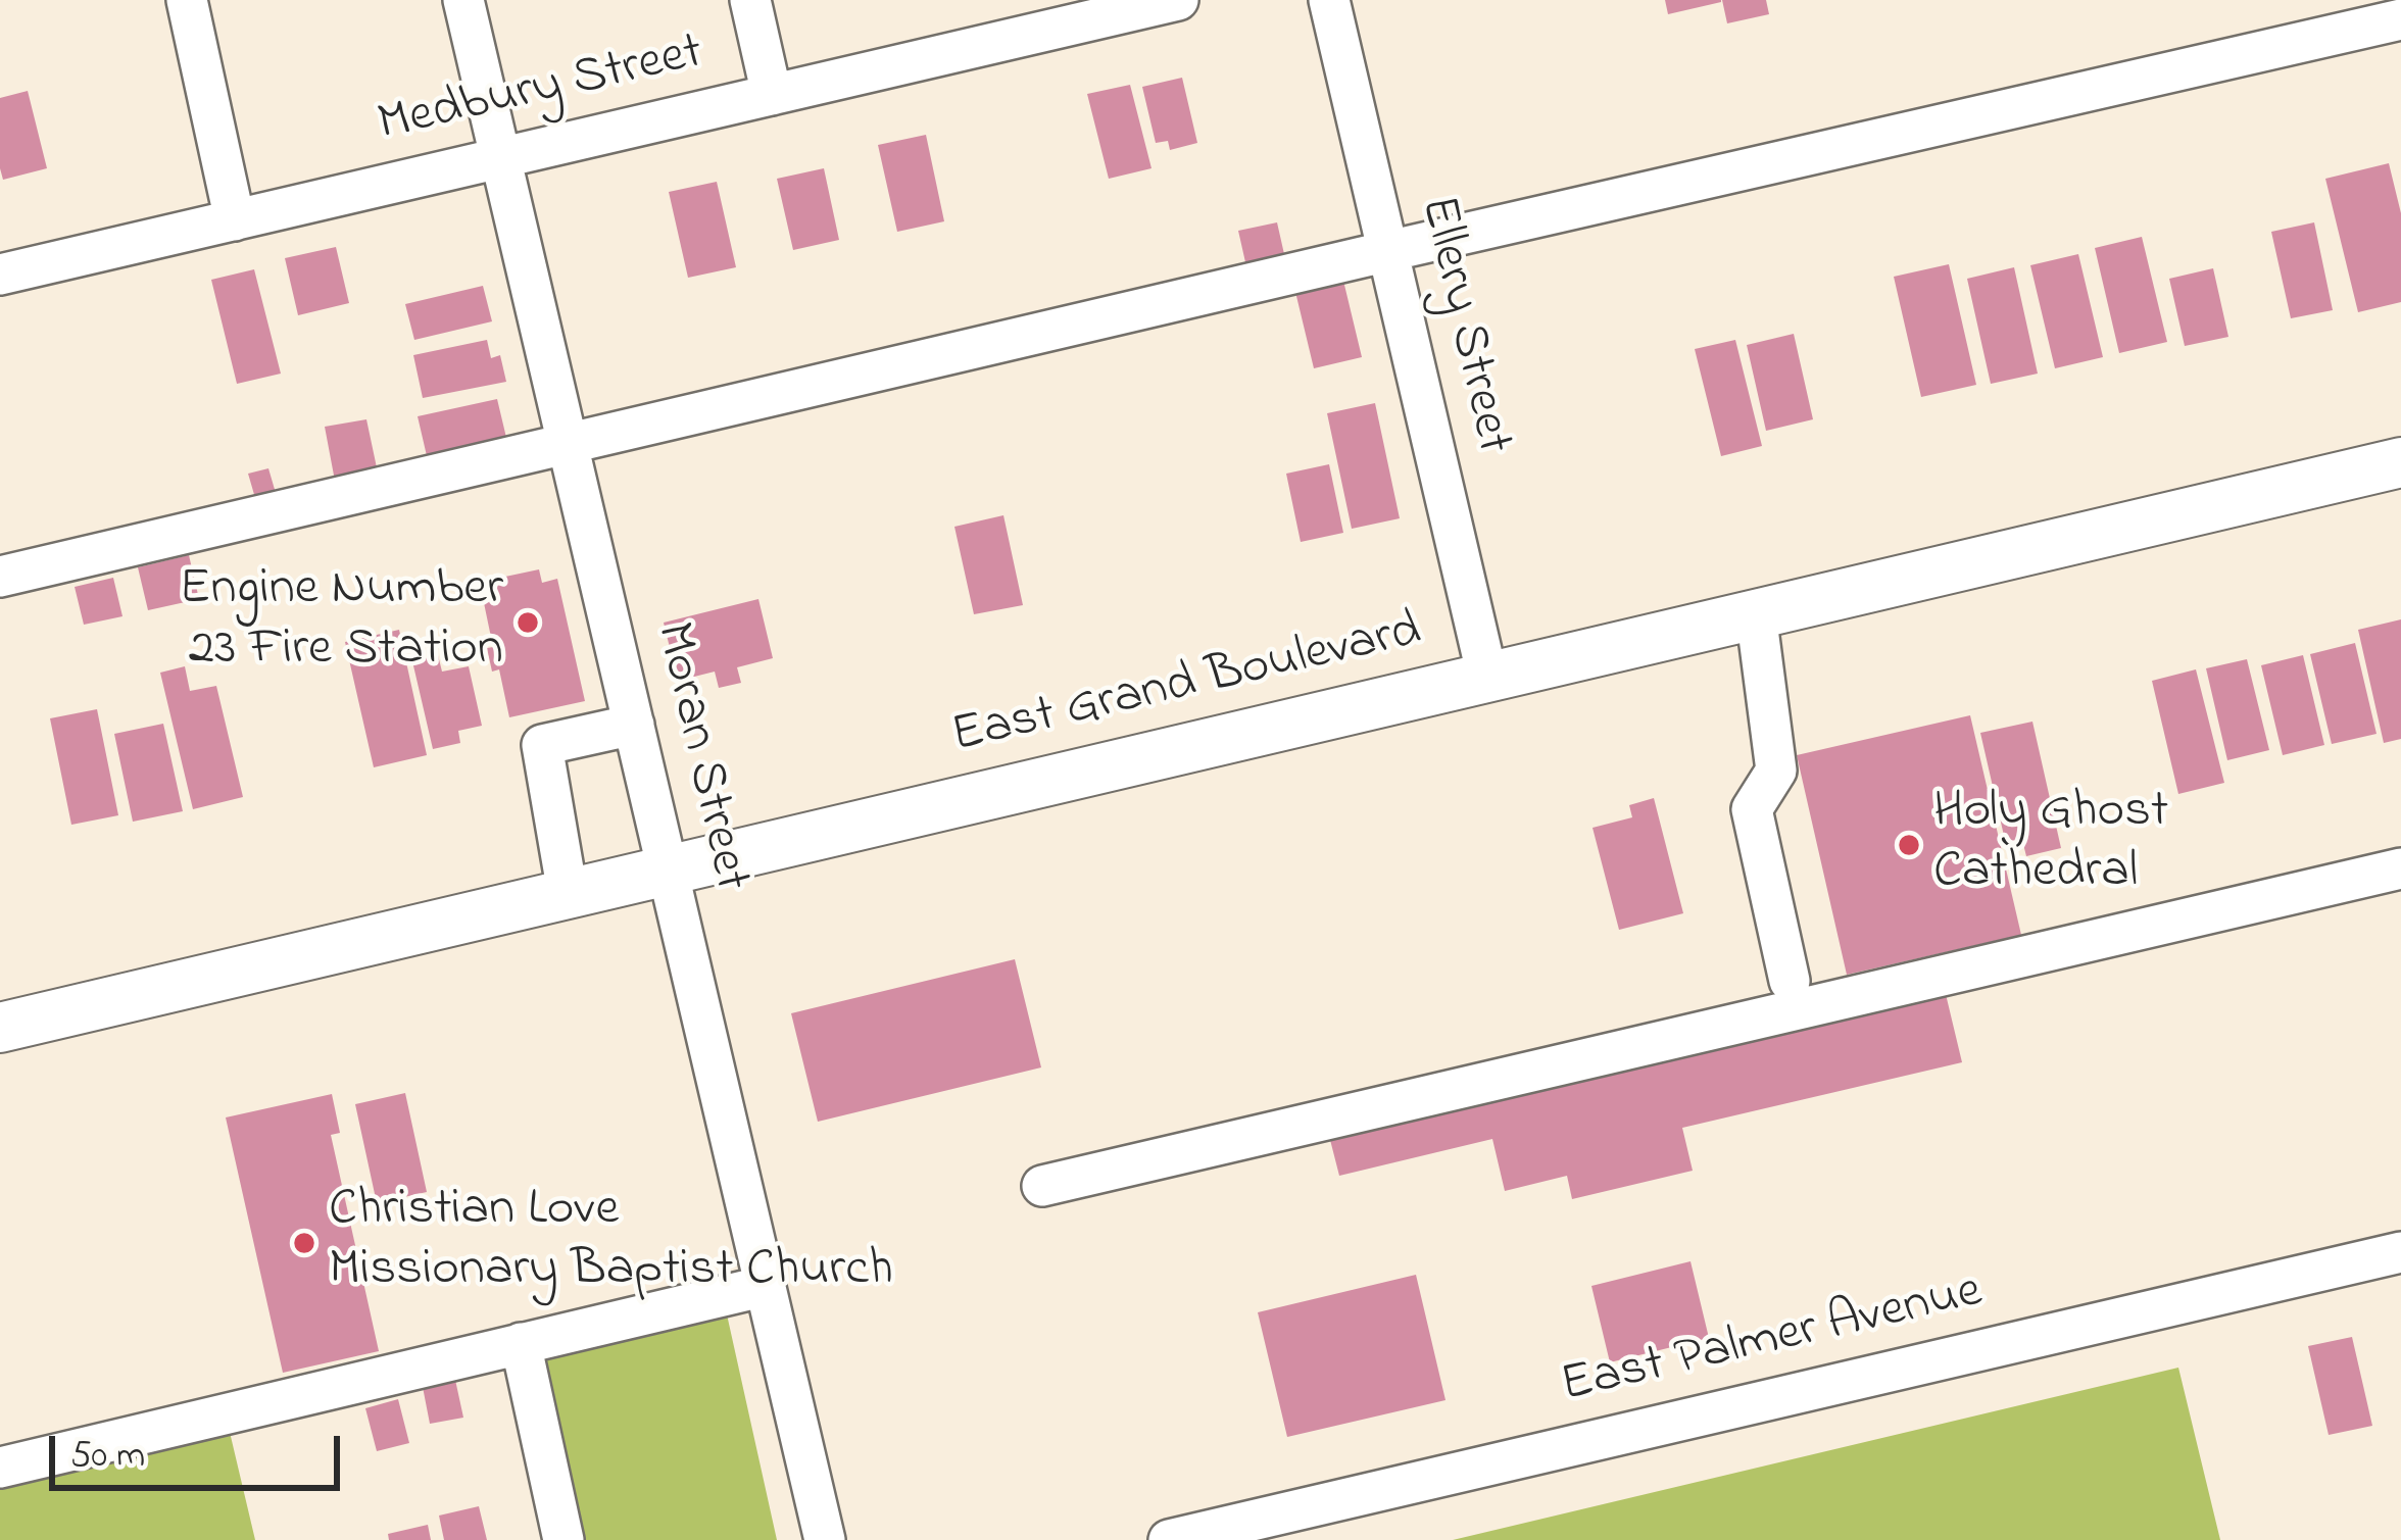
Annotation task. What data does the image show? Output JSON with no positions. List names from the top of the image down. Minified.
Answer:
{"streets":{"main road":["East Grand Boulevard"],"street":["Medbury Street","Ellery Street","Moran Street","East Palmer Avenue"]},"crossings":[["Medbury Street","Moran Street"],["Ellery Street","East Grand Boulevard"],["East Grand Boulevard","Moran Street"]],"places":["Engine Number 23 Fire Station","Holy Ghost Cathedral","Christian Love Missionary Baptist Church"],"scale_bar":"50 m"}
